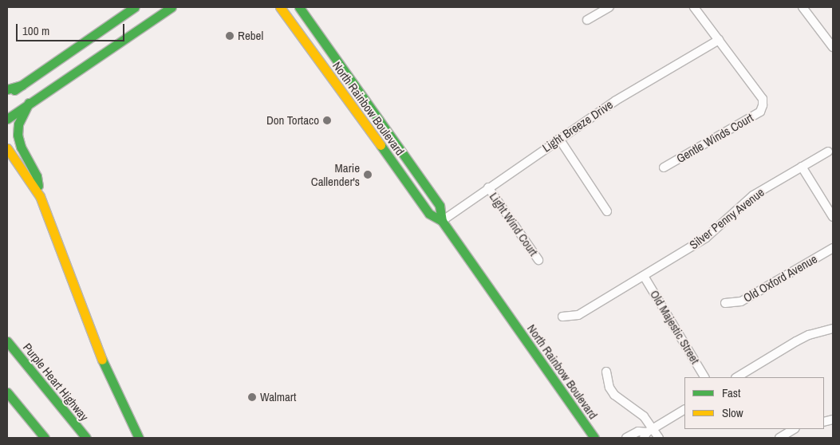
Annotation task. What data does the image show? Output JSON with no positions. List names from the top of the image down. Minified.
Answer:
{"streets":{"main road":["North Rainbow Boulevard","Purple Heart Highway"],"street":["Light Breeze Drive","Gentle Winds Court","Silver Penny Avenue","Light Wind Court","Old Oxford Avenue","Old Majestic Street"]},"crossings":[["North Rainbow Boulevard","Light Breeze Drive"],["Light Breeze Drive","Gentle Winds Court"],["Light Breeze Drive","Light Wind Court"],["Silver Penny Avenue","Old Majestic Street"]],"places":["Rebel","Don Tortaco","Marie Callender's","Walmart"],"legend":["Fast","Slow"],"scale_bar":"100 m"}
